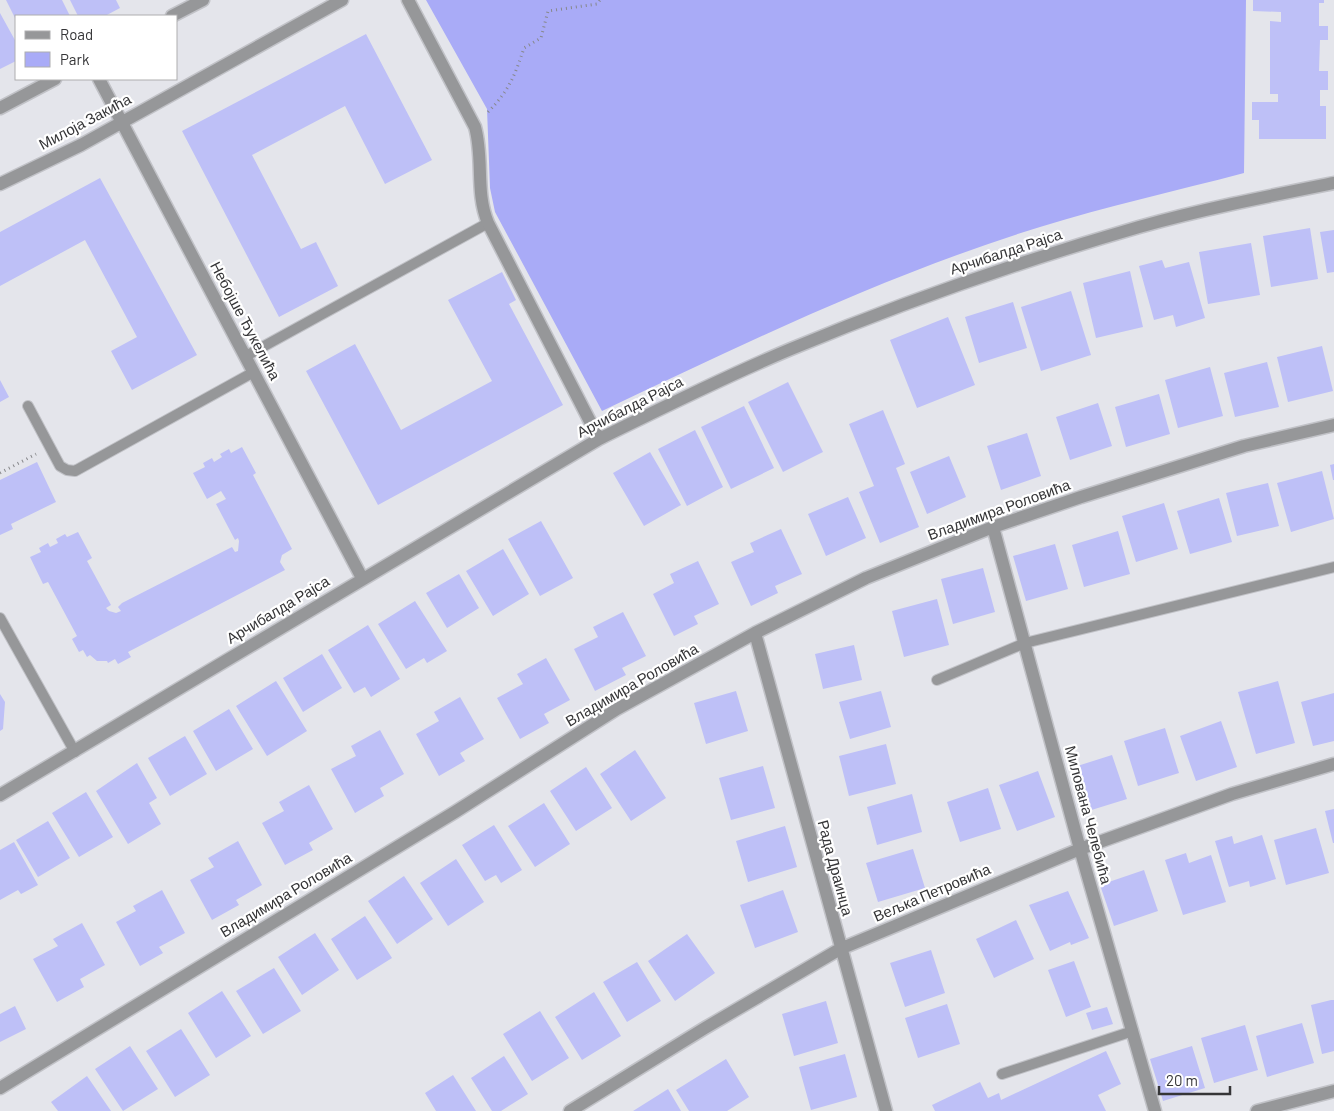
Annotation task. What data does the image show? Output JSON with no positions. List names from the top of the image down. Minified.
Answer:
{"streets":{"street":["Милоја Закића","Арчибалда Рајса","Небојше Ђукелића","Владимира Роловића","Милована Челебића","Рада Драинца","Вељка Петровића"]},"crossings":[["Милоја Закића","Небојше Ђукелића"],["Арчибалда Рајса","Небојше Ђукелића"],["Владимира Роловића","Милована Челебића"],["Владимира Роловића","Рада Драинца"],["Милована Челебића","Вељка Петровића"],["Рада Драинца","Вељка Петровића"]],"legend":["Road","Park"],"scale_bar":"20 m"}
